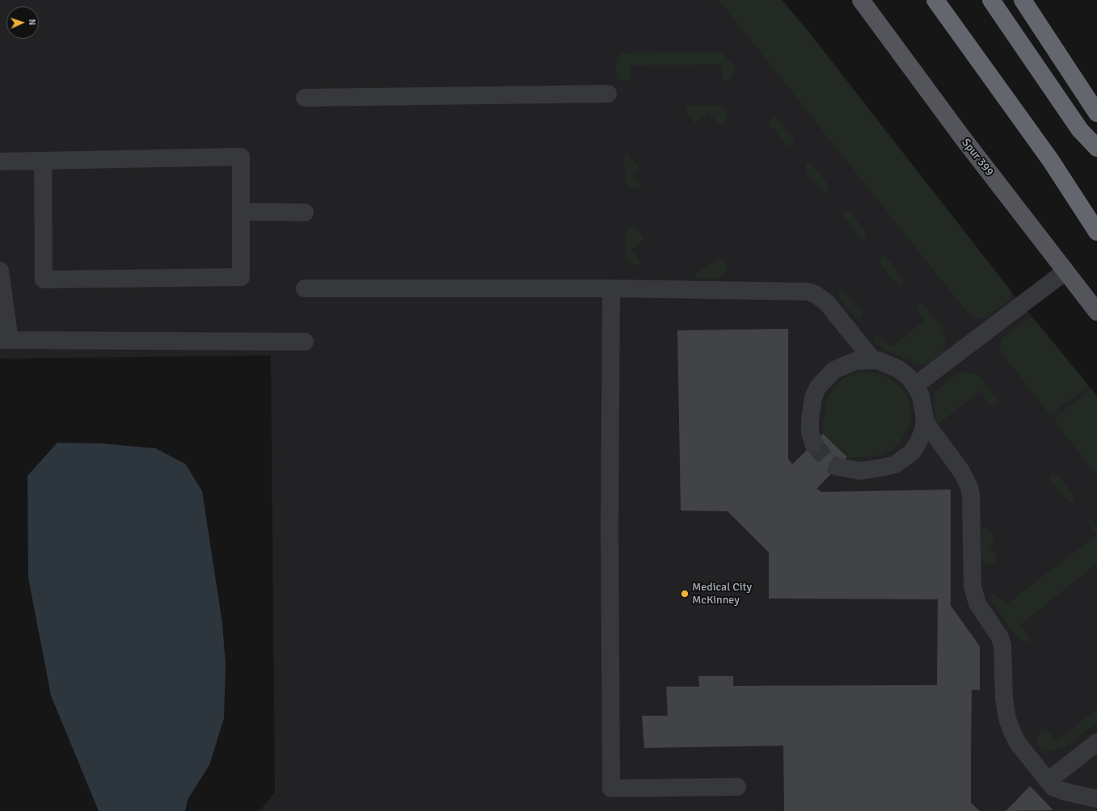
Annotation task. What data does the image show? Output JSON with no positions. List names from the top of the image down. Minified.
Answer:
{"streets":{"main road":["Spur 399"]},"places":["Medical City McKinney"],"north":"right"}
